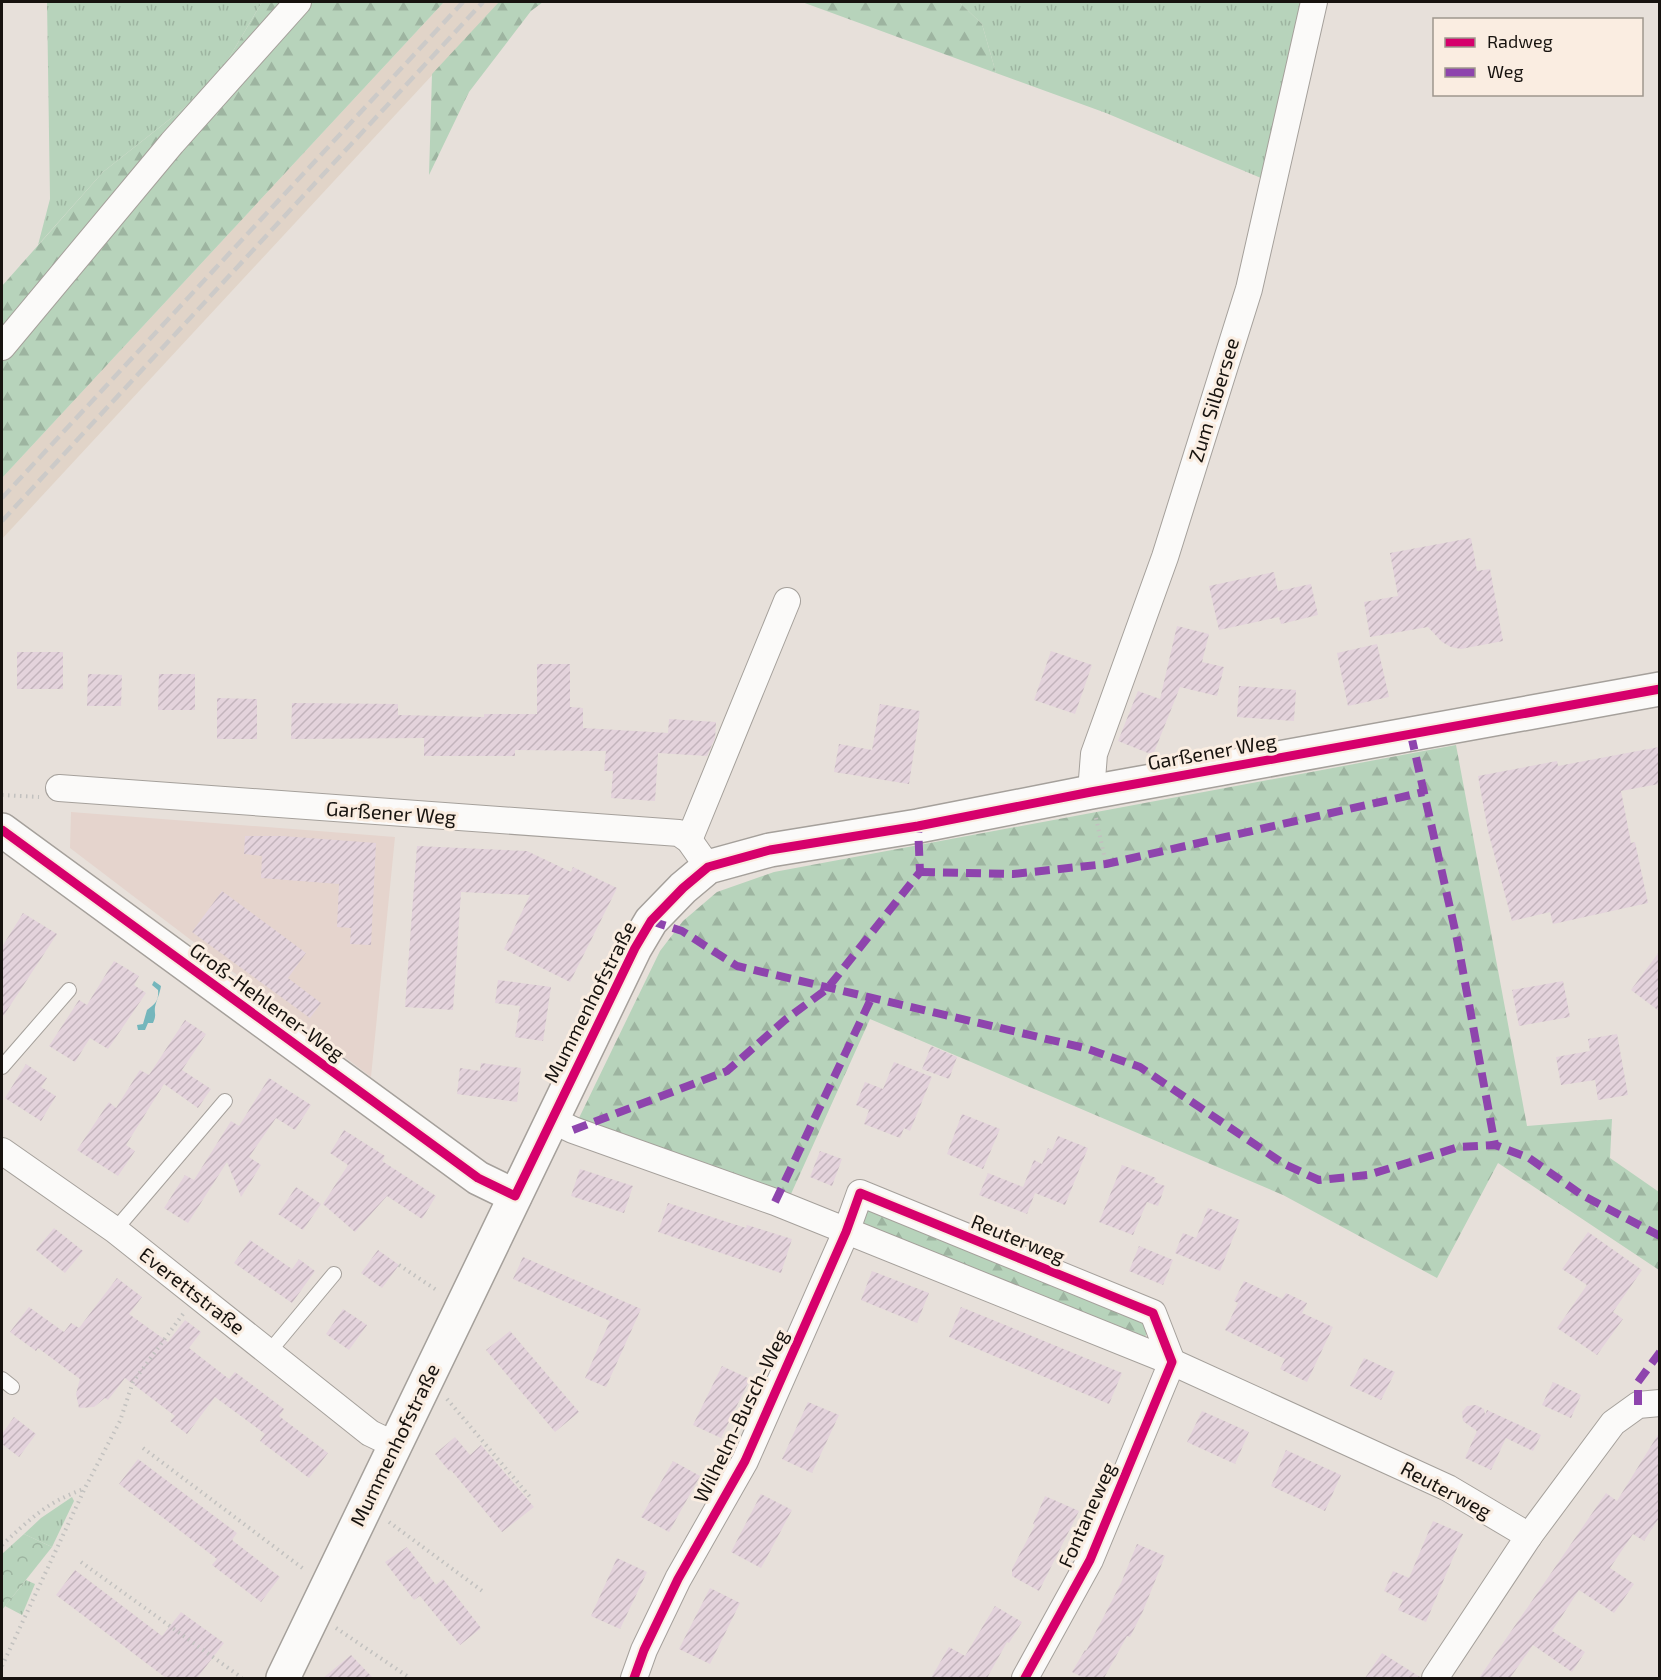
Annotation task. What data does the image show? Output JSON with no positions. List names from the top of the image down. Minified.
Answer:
{"streets":{"street":["Zum Silbersee","Garßener Weg","Groß-Hehlener-Weg","Mummenhofstraße","Reuterweg","Everettstraße","Wilhelm-Busch-Weg","Fontaneweg"]},"crossings":[["Zum Silbersee","Garßener Weg"],["Garßener Weg","Mummenhofstraße"],["Groß-Hehlener-Weg","Mummenhofstraße"],["Mummenhofstraße","Reuterweg"],["Mummenhofstraße","Everettstraße"],["Reuterweg","Wilhelm-Busch-Weg"],["Reuterweg","Fontaneweg"]],"legend":["Radweg","Weg"]}
